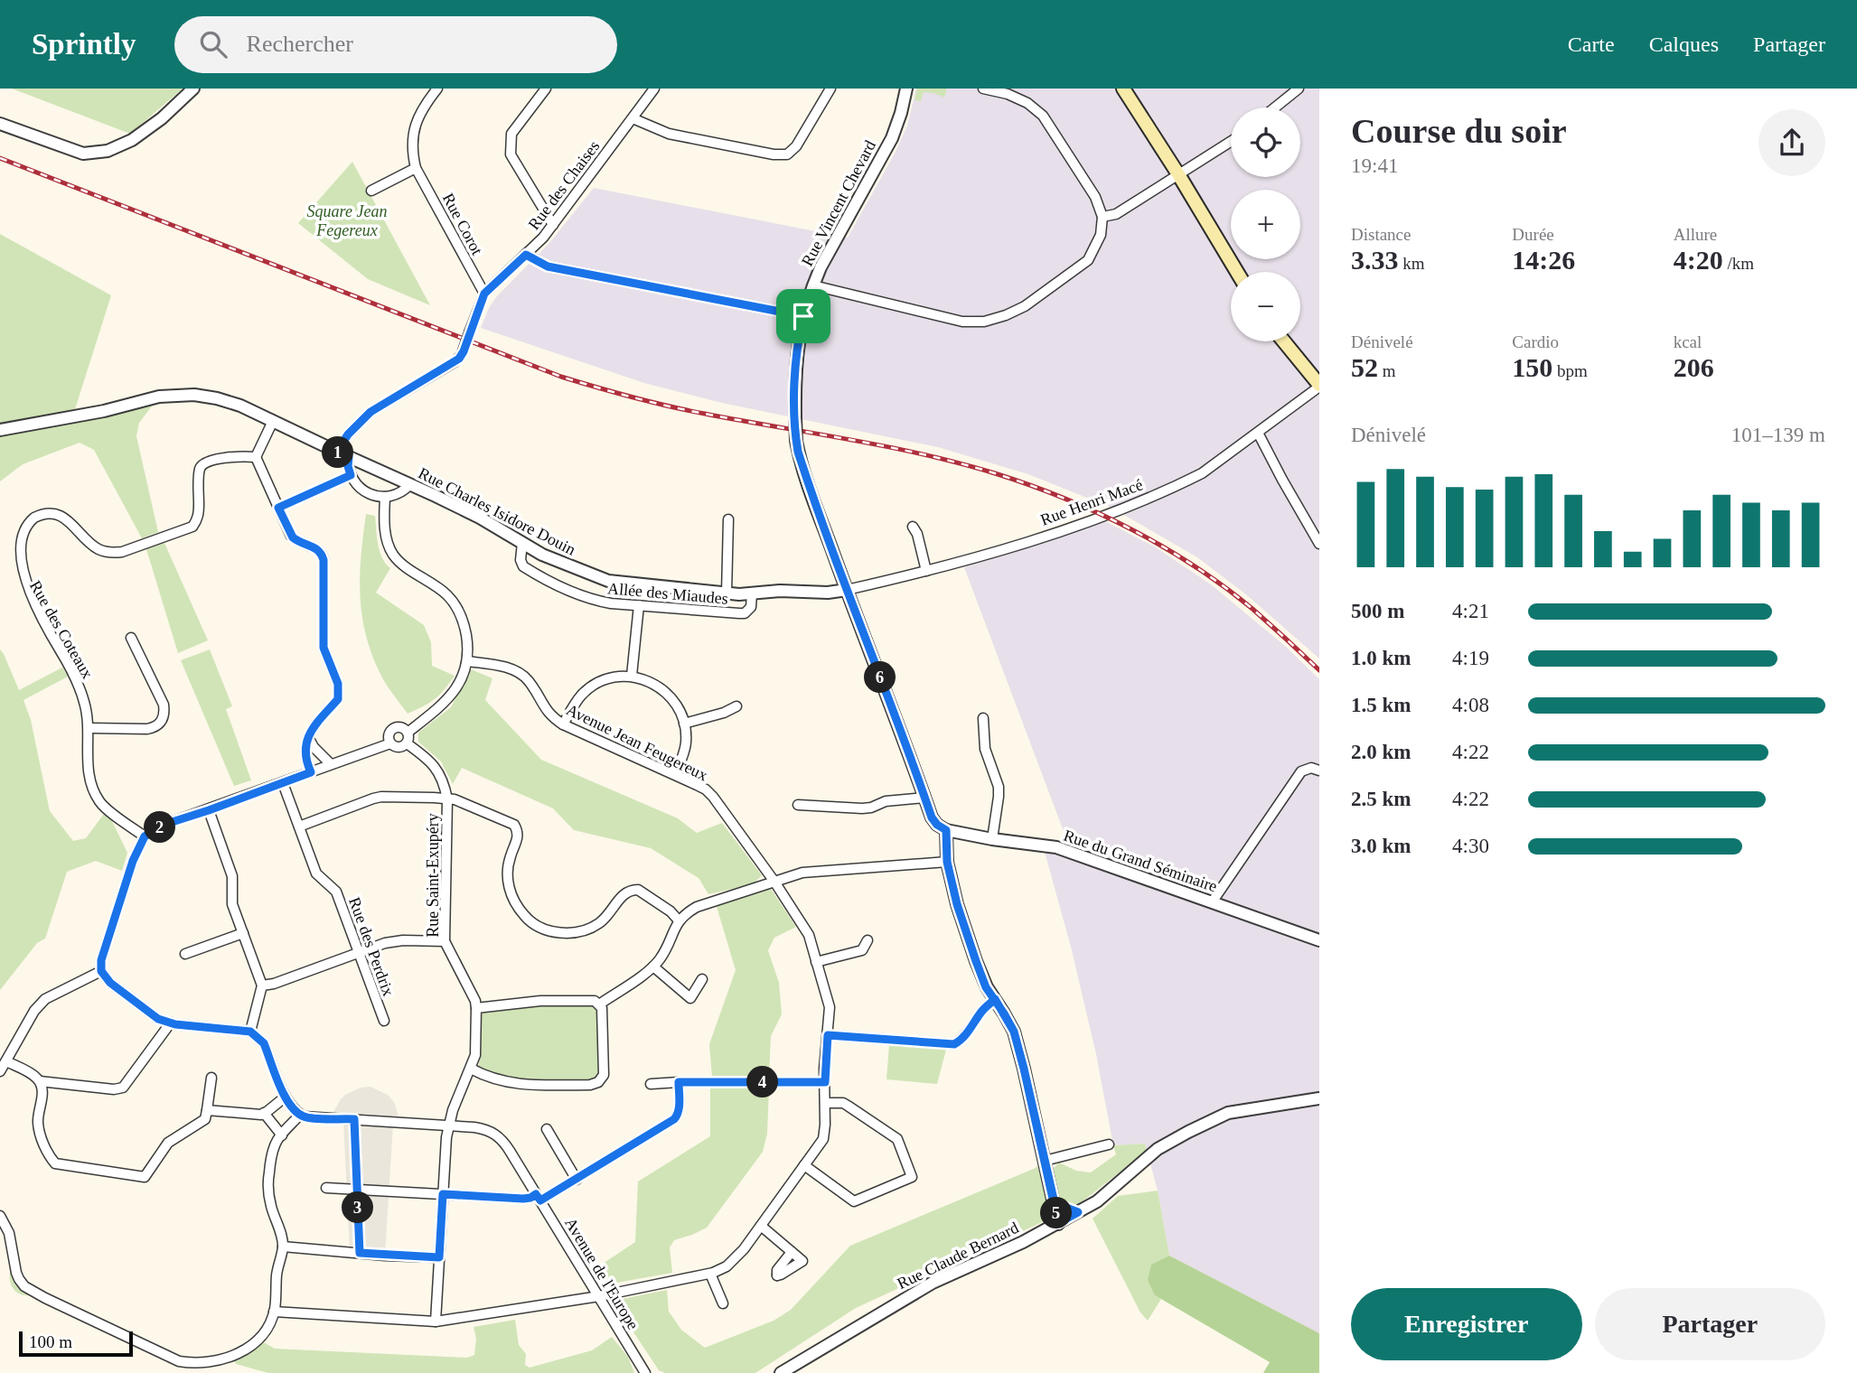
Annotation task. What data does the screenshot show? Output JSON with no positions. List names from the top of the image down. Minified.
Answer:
{"streets":{"street":["Rue des Chaises","Rue Vincent Chevard","Rue Corot","Rue Henri Macé","Rue Charles Isidore Douin","Allée des Miaudes","Rue des Coteaux","Avenue Jean Feugereux","Rue du Grand Séminaire","Rue Saint-Exupéry","Rue des Perdrix","Rue Claude Bernard","Avenue de l'Europe"]},"crossings":[["Rue des Chaises","Rue Corot"],["Rue des Chaises","Rue Charles Isidore Douin"],["Rue Vincent Chevard","Rue Henri Macé"],["Rue Vincent Chevard","Rue Charles Isidore Douin"],["Rue Vincent Chevard","Rue du Grand Séminaire"],["Rue Henri Macé","Rue Charles Isidore Douin"],["Rue Charles Isidore Douin","Allée des Miaudes"],["Avenue Jean Feugereux","Rue Saint-Exupéry"],["Avenue Jean Feugereux","Avenue de l'Europe"],["Rue Saint-Exupéry","Rue des Perdrix"],["Rue Saint-Exupéry","Avenue de l'Europe"],["Rue des Perdrix","Avenue de l'Europe"]],"parks":["Square Jean Fegereux"],"scale_bar":"100 m","page":{"header":"Sprintly","search":"Rechercher","nav":["Carte","Calques","Partager"],"heading":["Course du soir","19:41"],"map_buttons":["+","−"],"stats":[["Distance","3.33 km"],["Durée","14:26"],["Allure","4:20 /km"],["Dénivelé","52 m"],["Cardio","150 bpm"],["kcal","206"]],"chart":["Dénivelé","101–139 m"],"pins":["1","6","2","4","3","5"],"list":[{"name":"500 m","note":"4:21"},{"name":"1.0 km","note":"4:19"},{"name":"1.5 km","note":"4:08"},{"name":"2.0 km","note":"4:22"},{"name":"2.5 km","note":"4:22"},{"name":"3.0 km","note":"4:30"}],"buttons":["Enregistrer","Partager"],"scale":"100 m"}}
